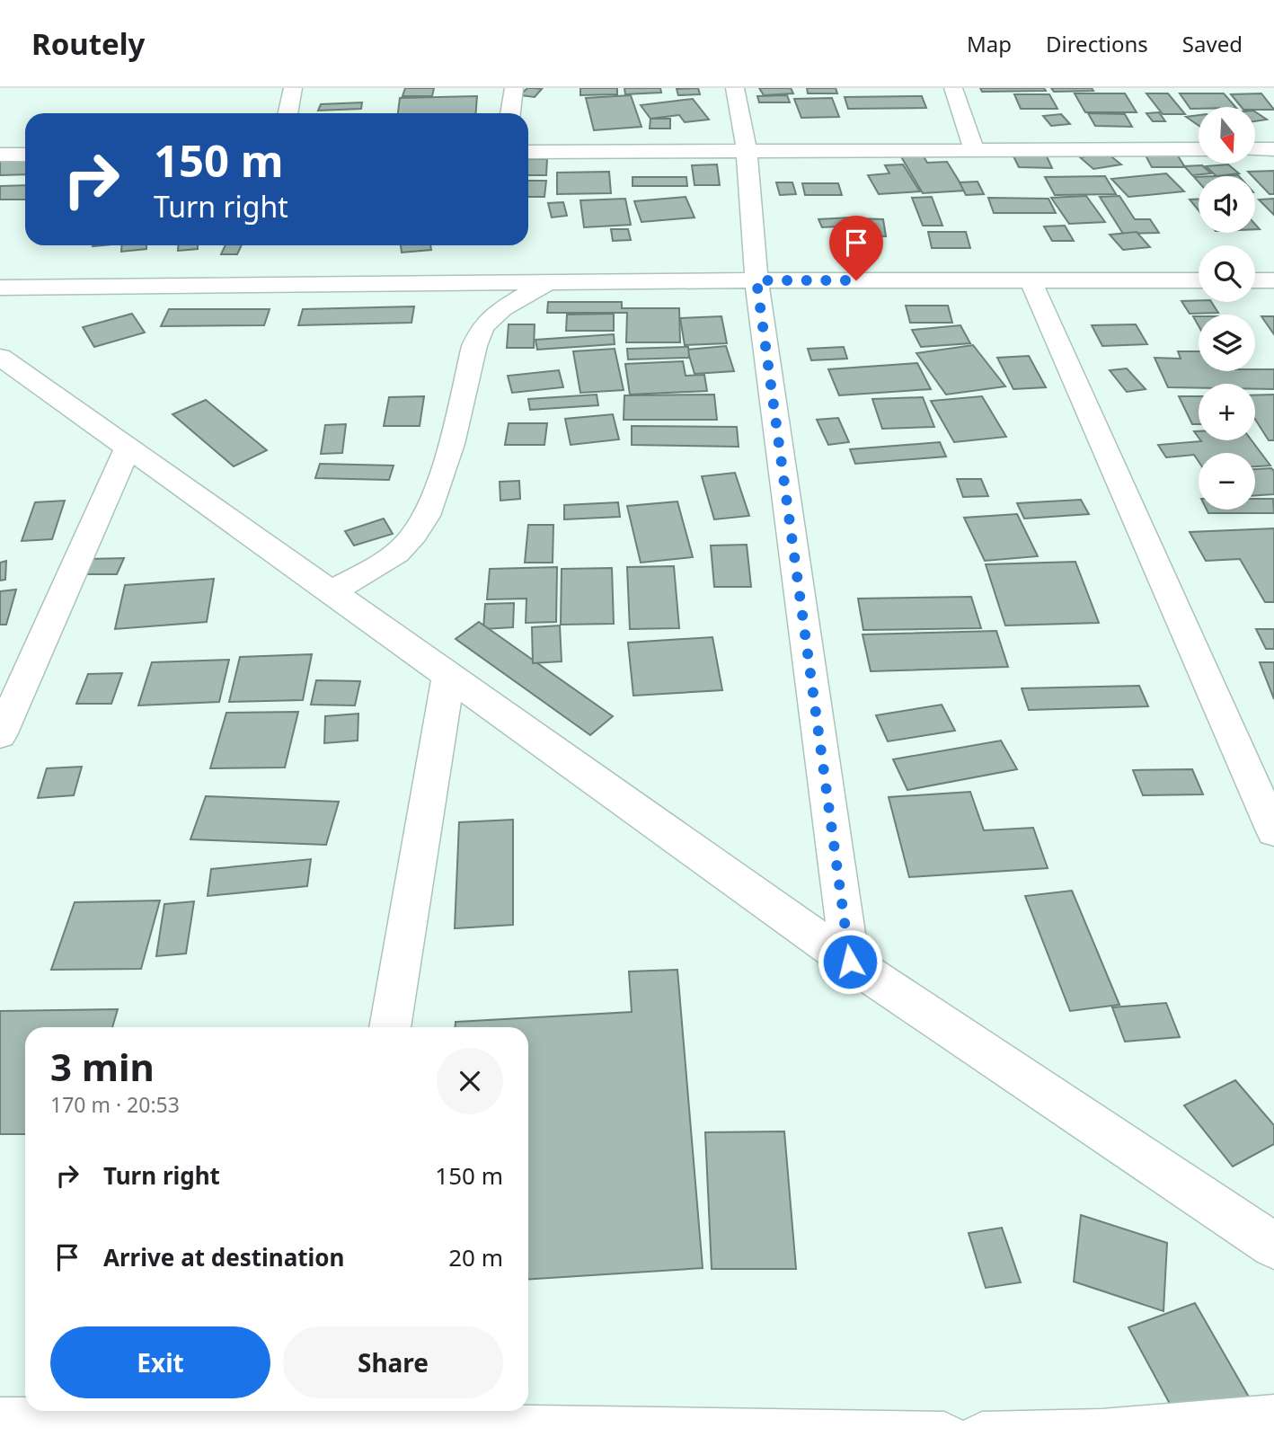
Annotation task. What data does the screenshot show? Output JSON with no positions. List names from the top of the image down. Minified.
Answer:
{"north":"bottom","page":{"header":"Routely","nav":["Map","Directions","Saved"],"map_buttons":["+","−"],"turn":["150 m","Turn right"],"heading":["3 min","170 m · 20:53"],"list":[{"name":"Turn right","value":"150 m"},{"name":"Arrive at destination","value":"20 m"}],"buttons":["Exit","Share"]}}
